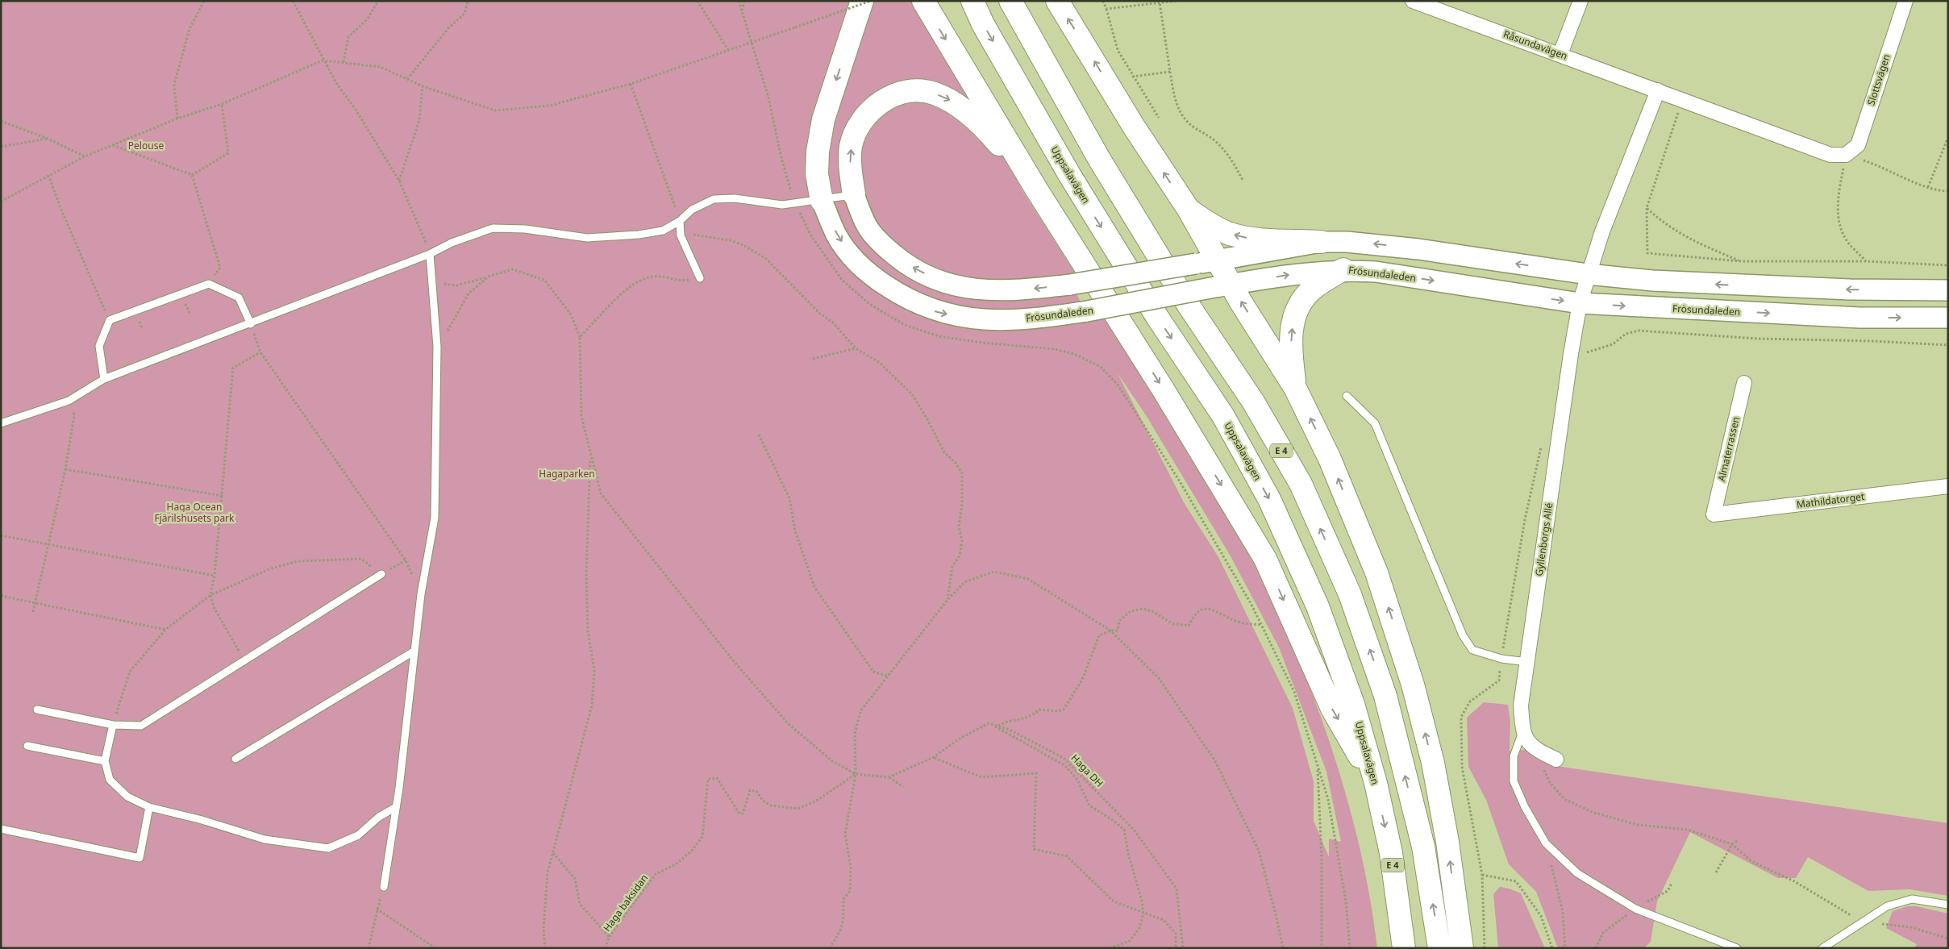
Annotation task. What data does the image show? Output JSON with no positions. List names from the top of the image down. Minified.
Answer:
{"streets":{"highway":["Uppsalavägen","E 4"],"main road":["Frösundaleden"],"street":["Råsundavägen","Slottsvägen","Almaterrassen","Mathildatorget","Gyllenborgs Allé"],"path":["Haga DH","Haga baksidan"]},"crossings":[["Råsundavägen","Slottsvägen"],["Frösundaleden","Gyllenborgs Allé"],["Almaterrassen","Mathildatorget"]],"parks":["Pelouse","Hagaparken","Haga Ocean Fjärilshusets park"]}
